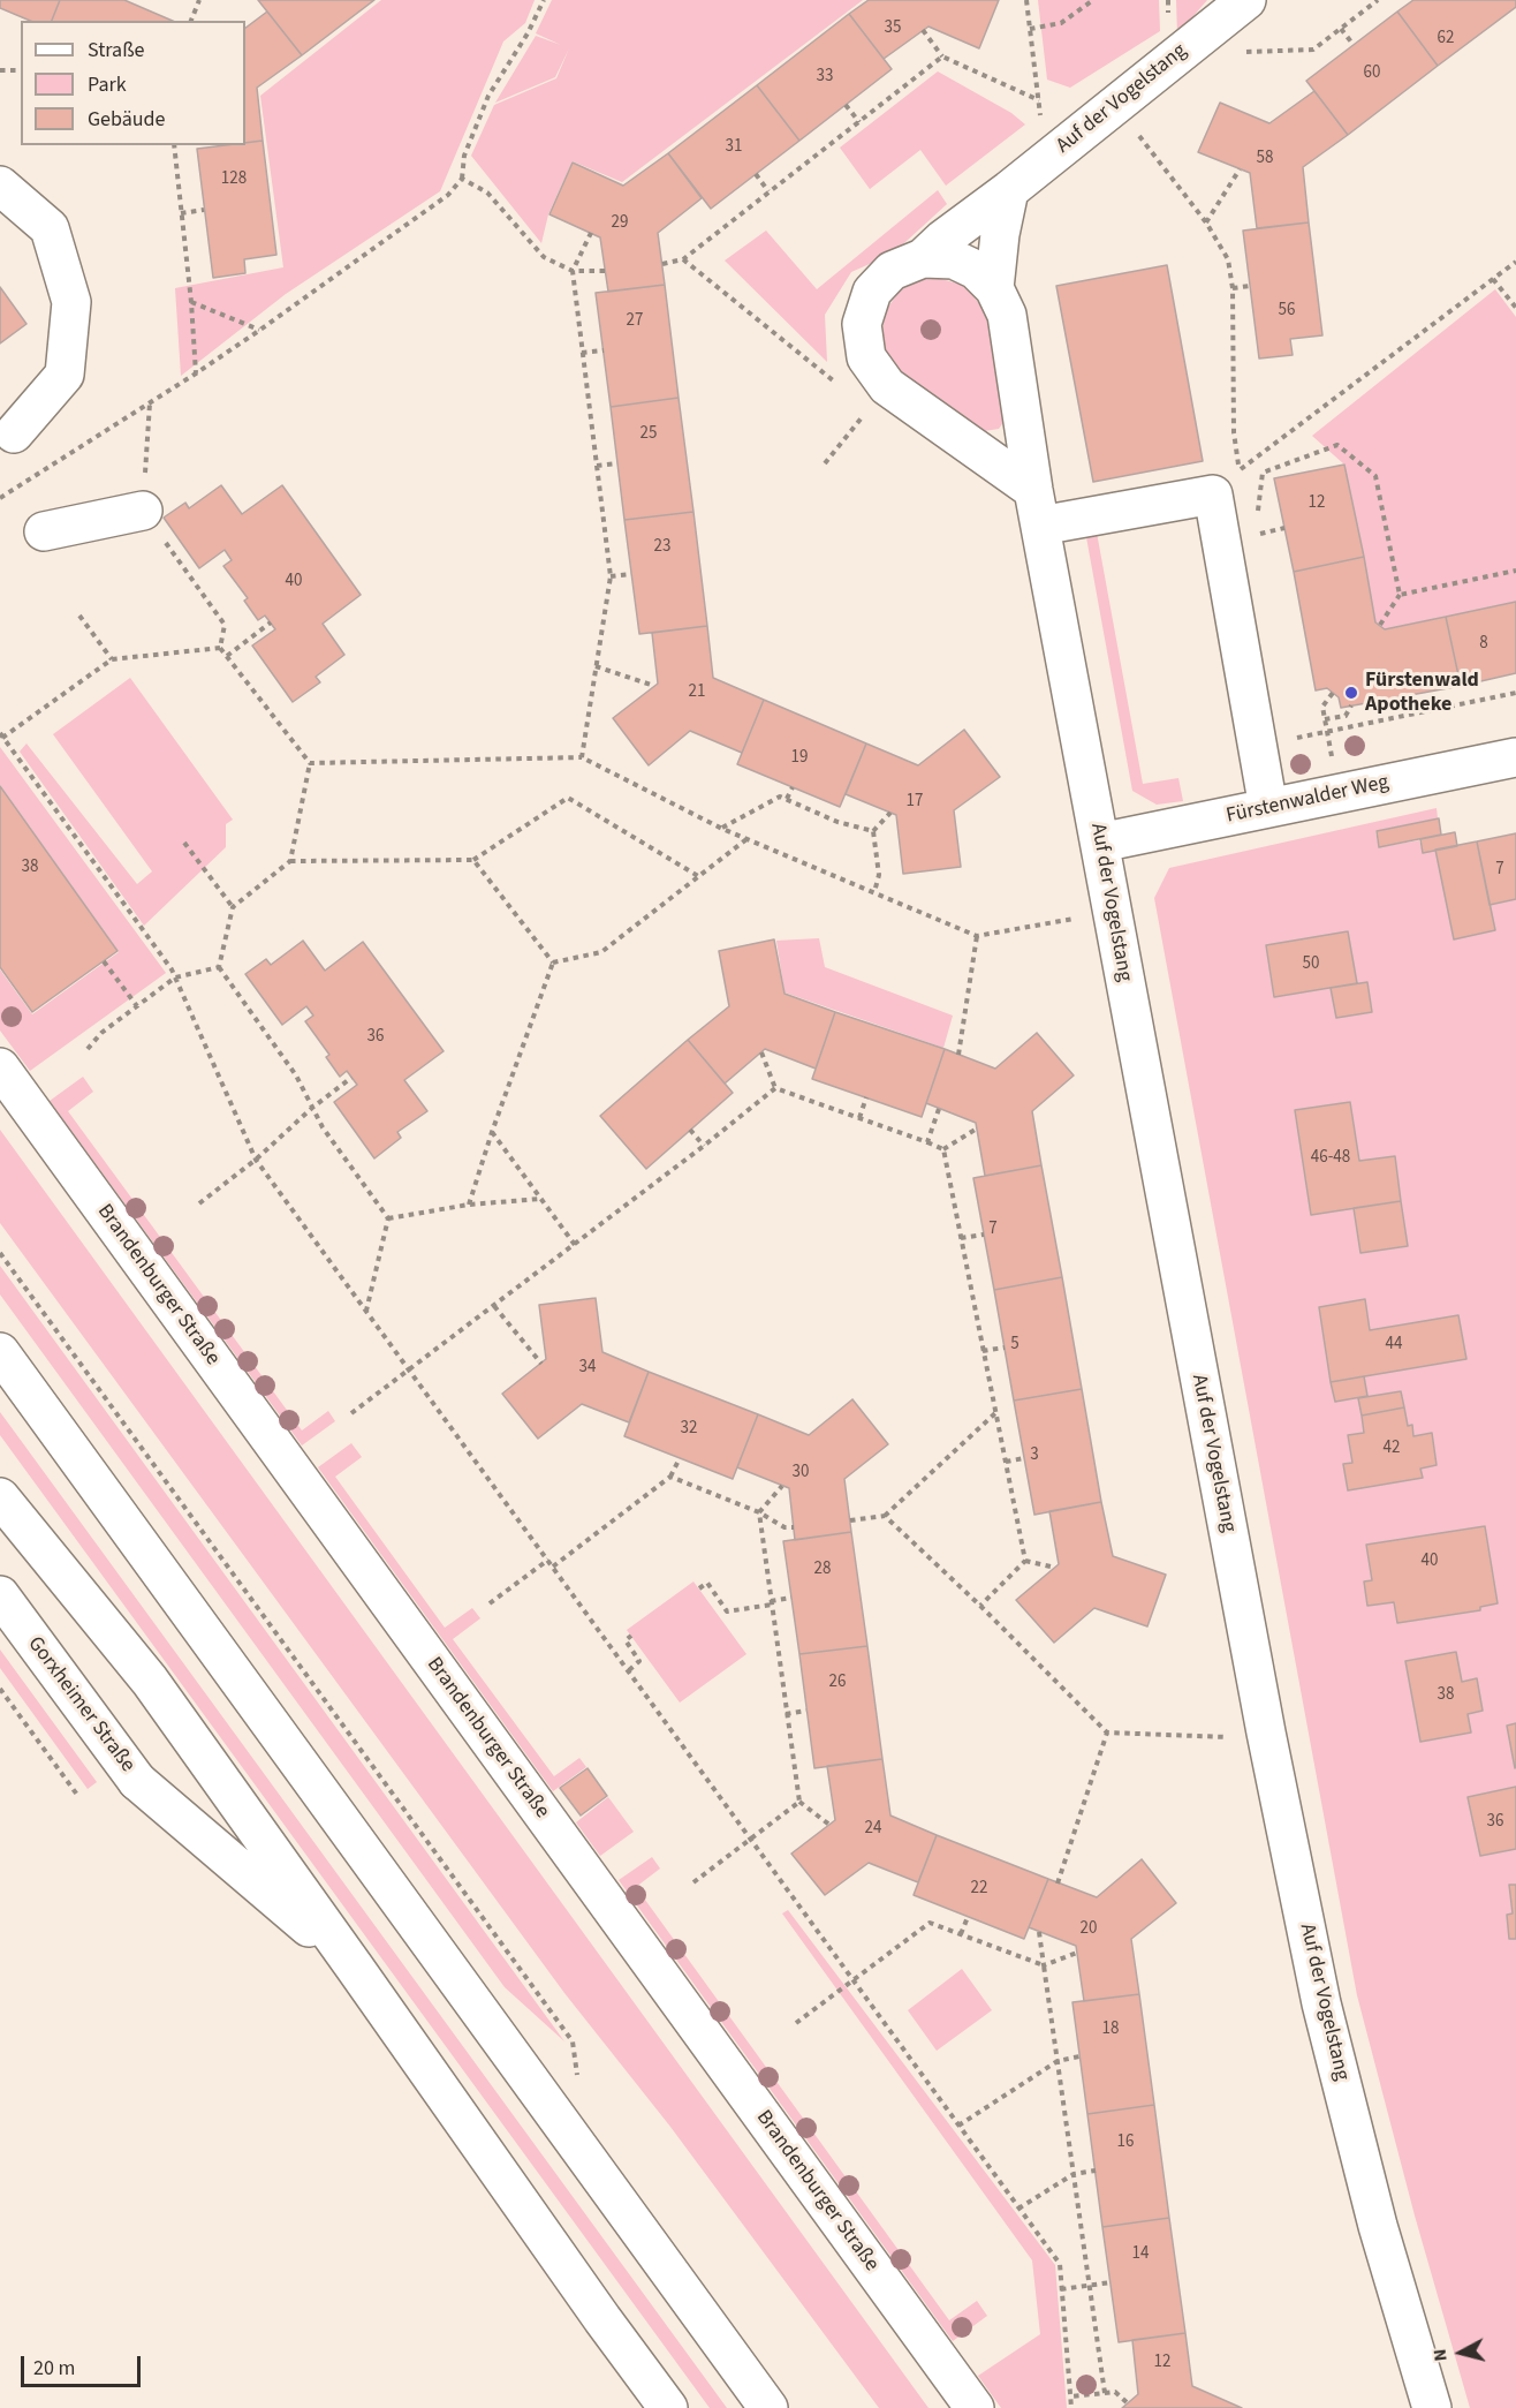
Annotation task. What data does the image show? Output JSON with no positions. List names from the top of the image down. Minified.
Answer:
{"streets":{"main road":["Auf der Vogelstang","Fürstenwalder Weg","Brandenburger Straße","Gorxheimer Straße"]},"crossings":[["Auf der Vogelstang","Fürstenwalder Weg"]],"places":["Fürstenwald Apotheke"],"house_numbers":["35","62","60","33","31","58","128","29","56","27","25","12","23","40","8","21","19","17","38","7","50","36","46-48","7","5","44","34","32","42","3","30","40","28","26","38","36","24","22","20","18","16","14","12"],"legend":["Straße","Park","Gebäude"],"scale_bar":"20 m","north":"left"}
